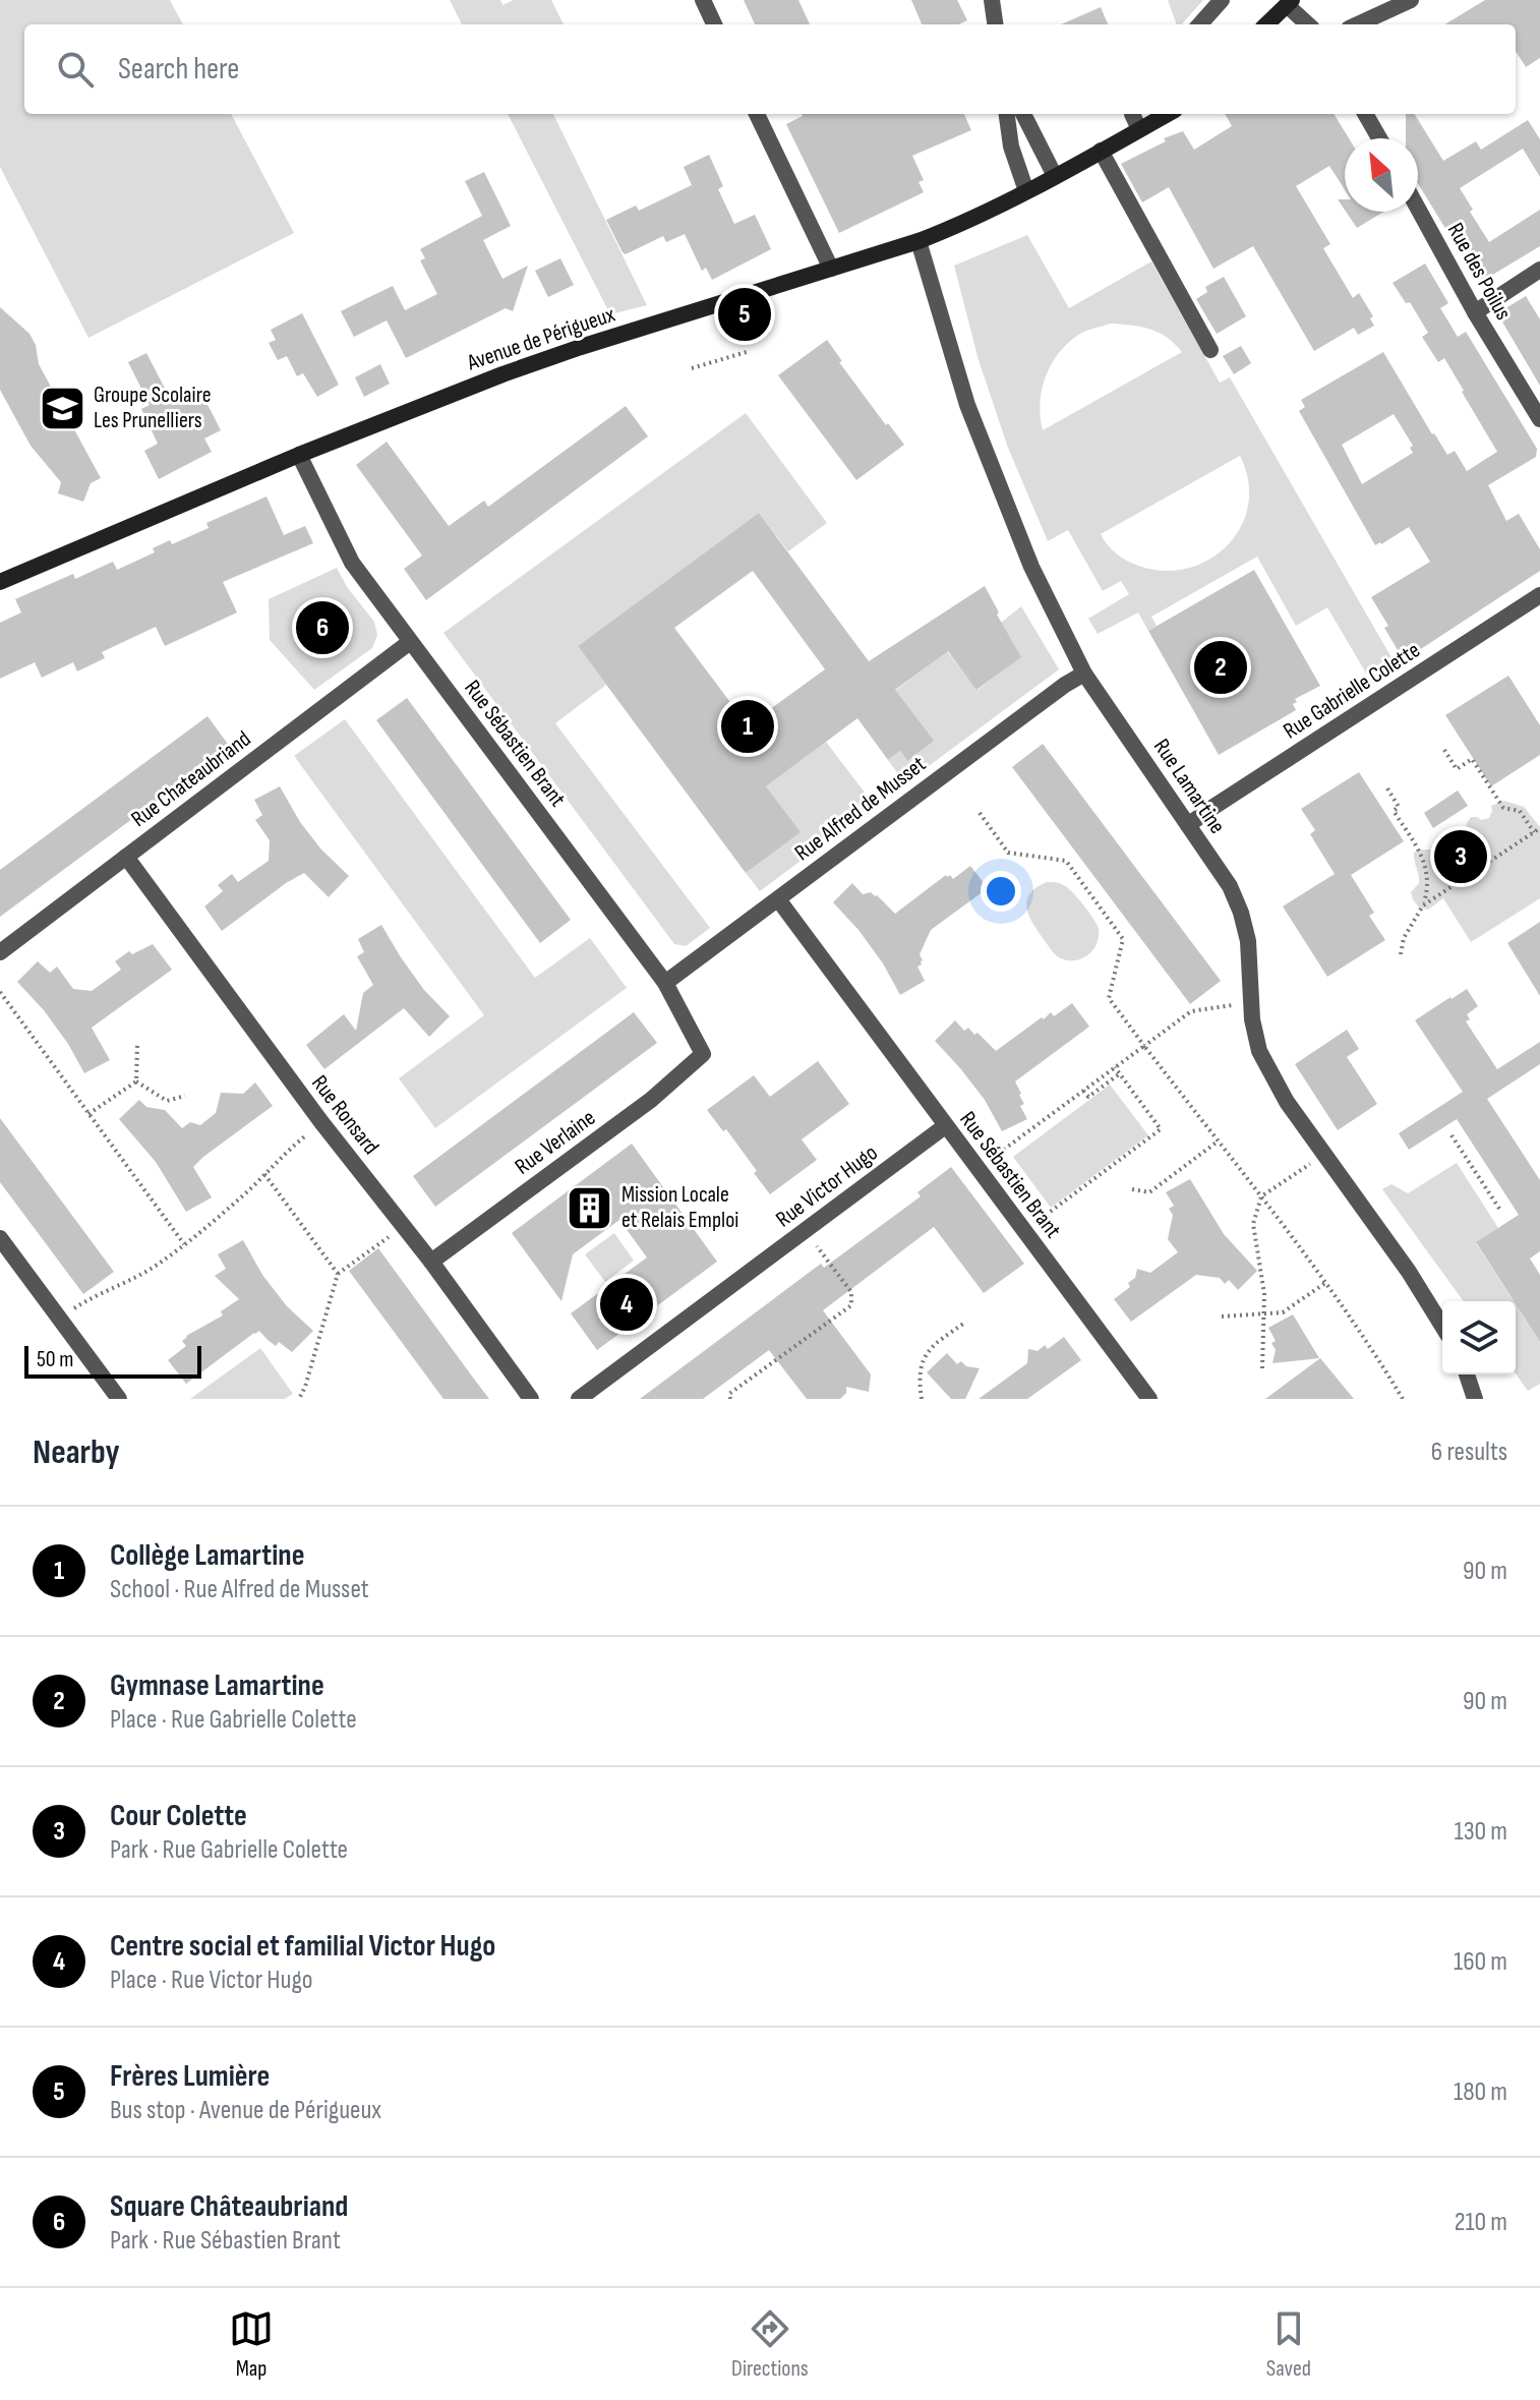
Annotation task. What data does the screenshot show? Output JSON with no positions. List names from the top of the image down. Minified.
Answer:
{"streets":{"street":["Rue des Poilus","Avenue de Périgueux","Rue Gabrielle Colette","Rue Sébastien Brant","Rue Chateaubriand","Rue Lamartine","Rue Alfred de Musset","Rue Ronsard","Rue Verlaine","Rue Victor Hugo"]},"crossings":[["Avenue de Périgueux","Rue Sébastien Brant"],["Avenue de Périgueux","Rue Lamartine"],["Rue Gabrielle Colette","Rue Lamartine"],["Rue Sébastien Brant","Rue Chateaubriand"],["Rue Sébastien Brant","Rue Alfred de Musset"],["Rue Sébastien Brant","Rue Verlaine"],["Rue Sébastien Brant","Rue Victor Hugo"],["Rue Chateaubriand","Rue Ronsard"],["Rue Lamartine","Rue Alfred de Musset"],["Rue Ronsard","Rue Verlaine"]],"places":{"school or university":["Groupe Scolaire Les Prunelliers"],"building":["Mission Locale et Relais Emploi"]},"scale_bar":"50 m","north":"top left","page":{"search":"Search here","pins":["5","6","2","1","3","4"],"scale":"50 m","heading":["Nearby","6 results"],"list":[{"mark":"1","name":"Collège Lamartine","note":"School · Rue Alfred de Musset","value":"90 m"},{"mark":"2","name":"Gymnase Lamartine","note":"Place · Rue Gabrielle Colette","value":"90 m"},{"mark":"3","name":"Cour Colette","note":"Park · Rue Gabrielle Colette","value":"130 m"},{"mark":"4","name":"Centre social et familial Victor Hugo","note":"Place · Rue Victor Hugo","value":"160 m"},{"mark":"5","name":"Frères Lumière","note":"Bus stop · Avenue de Périgueux","value":"180 m"},{"mark":"6","name":"Square Châteaubriand","note":"Park · Rue Sébastien Brant","value":"210 m"}],"nav":["Map","Directions","Saved"]}}
